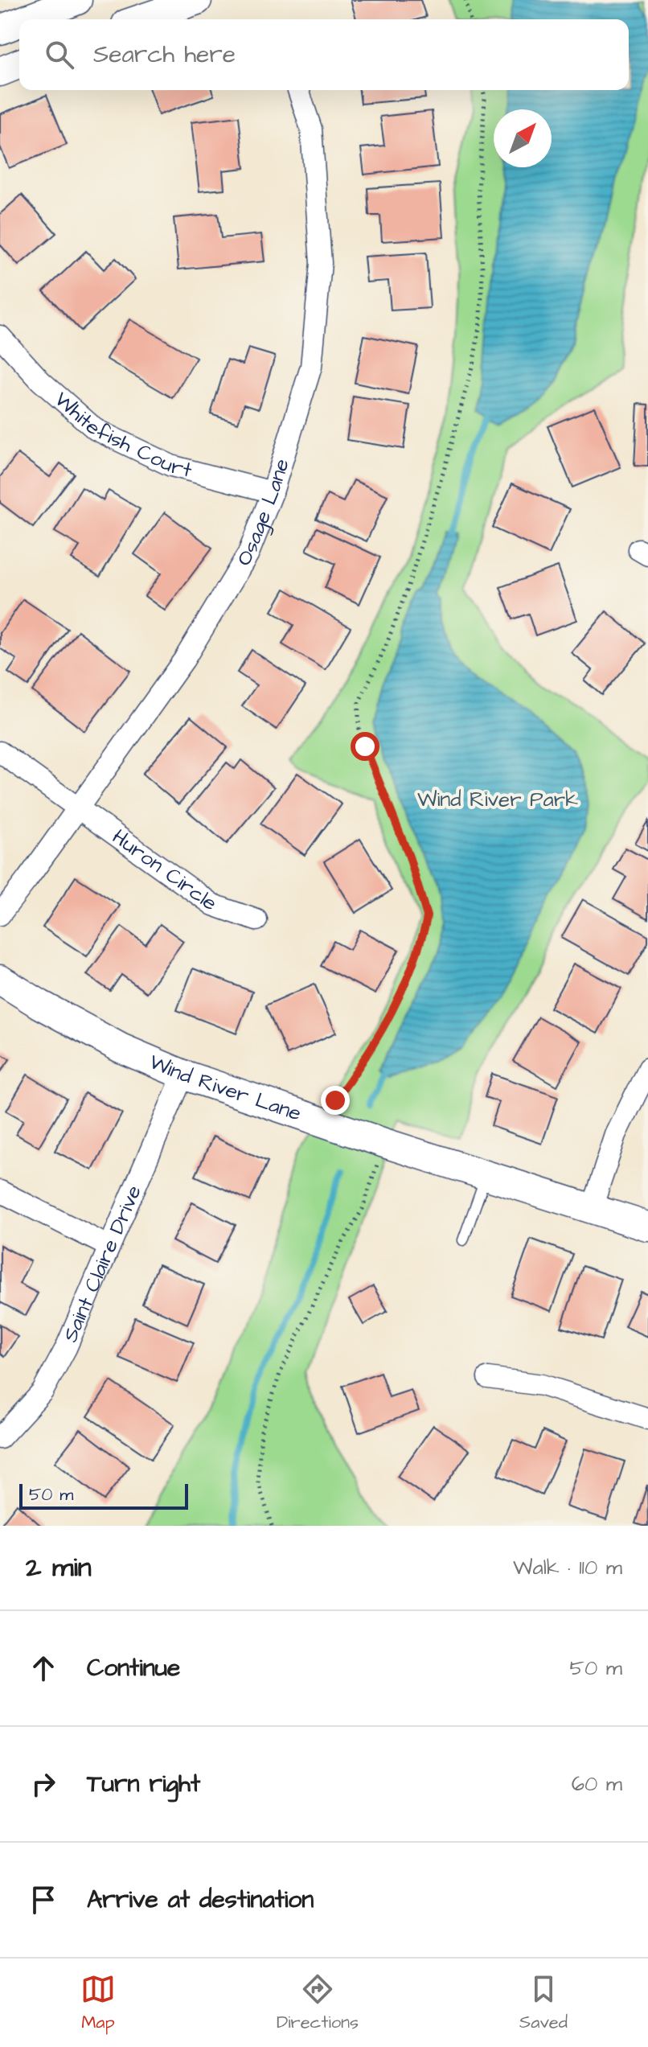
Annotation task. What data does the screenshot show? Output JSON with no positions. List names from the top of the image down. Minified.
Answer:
{"streets":{"street":["Whitefish Court","Osage Lane","Huron Circle","Wind River Lane","Saint Claire Drive"]},"crossings":[["Whitefish Court","Osage Lane"],["Osage Lane","Huron Circle"],["Wind River Lane","Saint Claire Drive"]],"parks":["Wind River Park"],"scale_bar":"50 m","north":"top right","page":{"search":"Search here","scale":"50 m","heading":["2 min","Walk · 110 m"],"list":[["Continue","50 m"],["Turn right","60 m"],"Arrive at destination"],"nav":["Map","Directions","Saved"]}}
